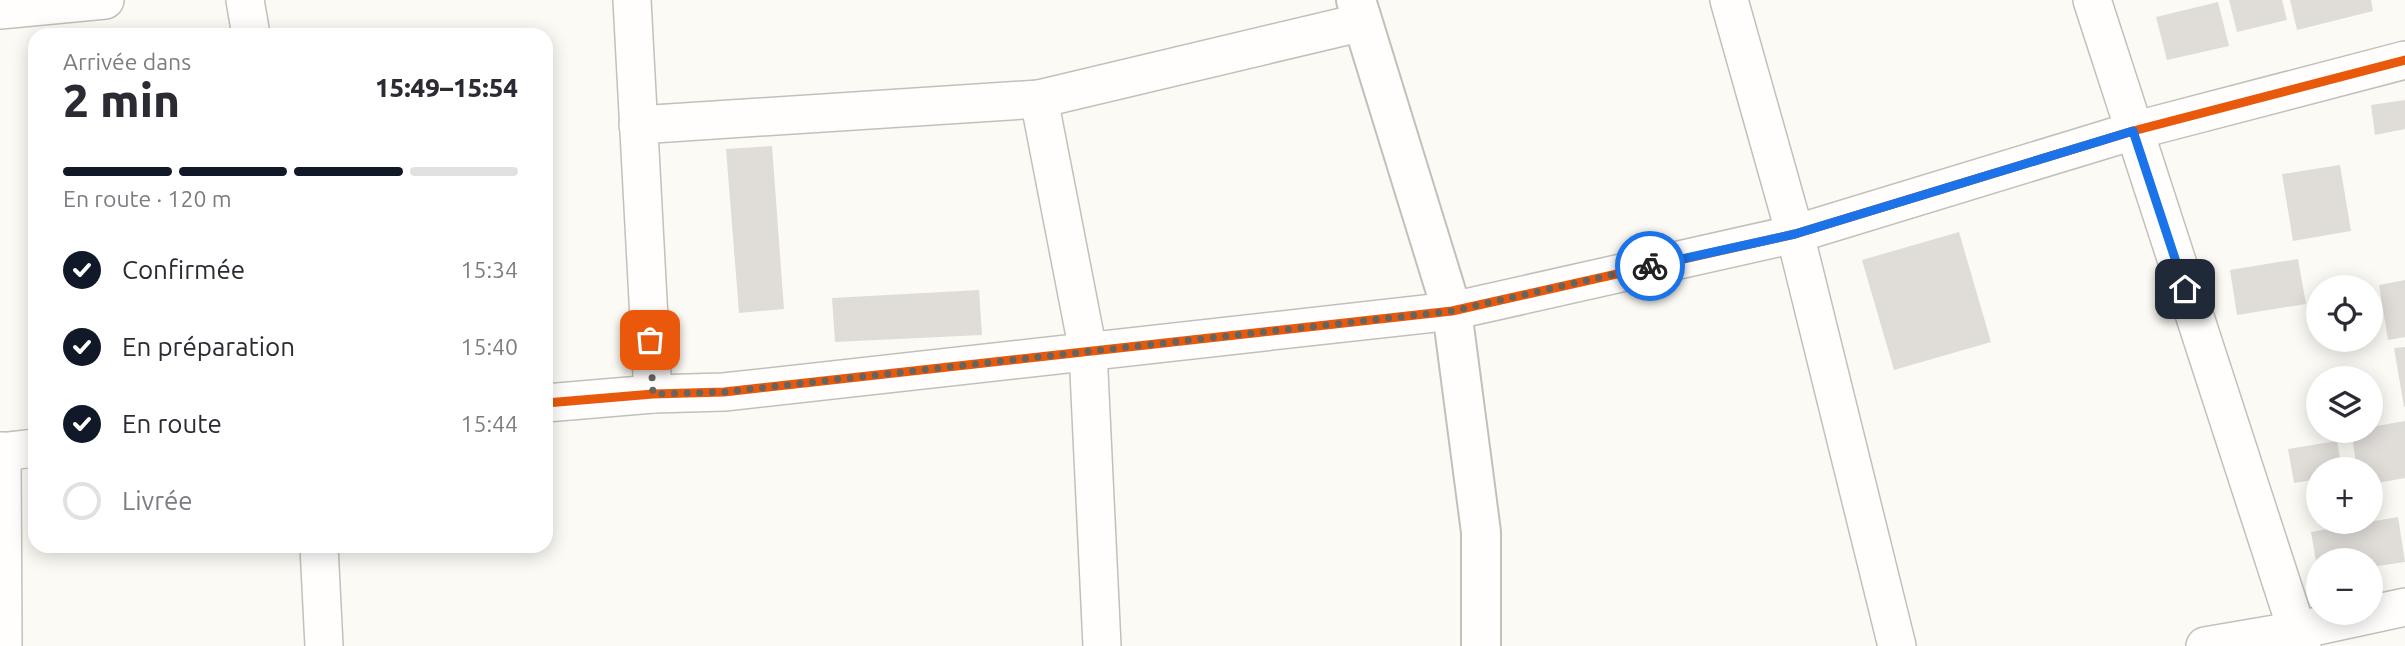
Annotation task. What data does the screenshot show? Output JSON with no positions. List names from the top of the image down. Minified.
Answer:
{"page":{"heading":["2 min","Arrivée dans","15:49–15:54"],"bar":"En route · 120 m","list":[["Confirmée","15:34"],["En préparation","15:40"],["En route","15:44"],"Livrée"],"map_buttons":["+","−"]}}
